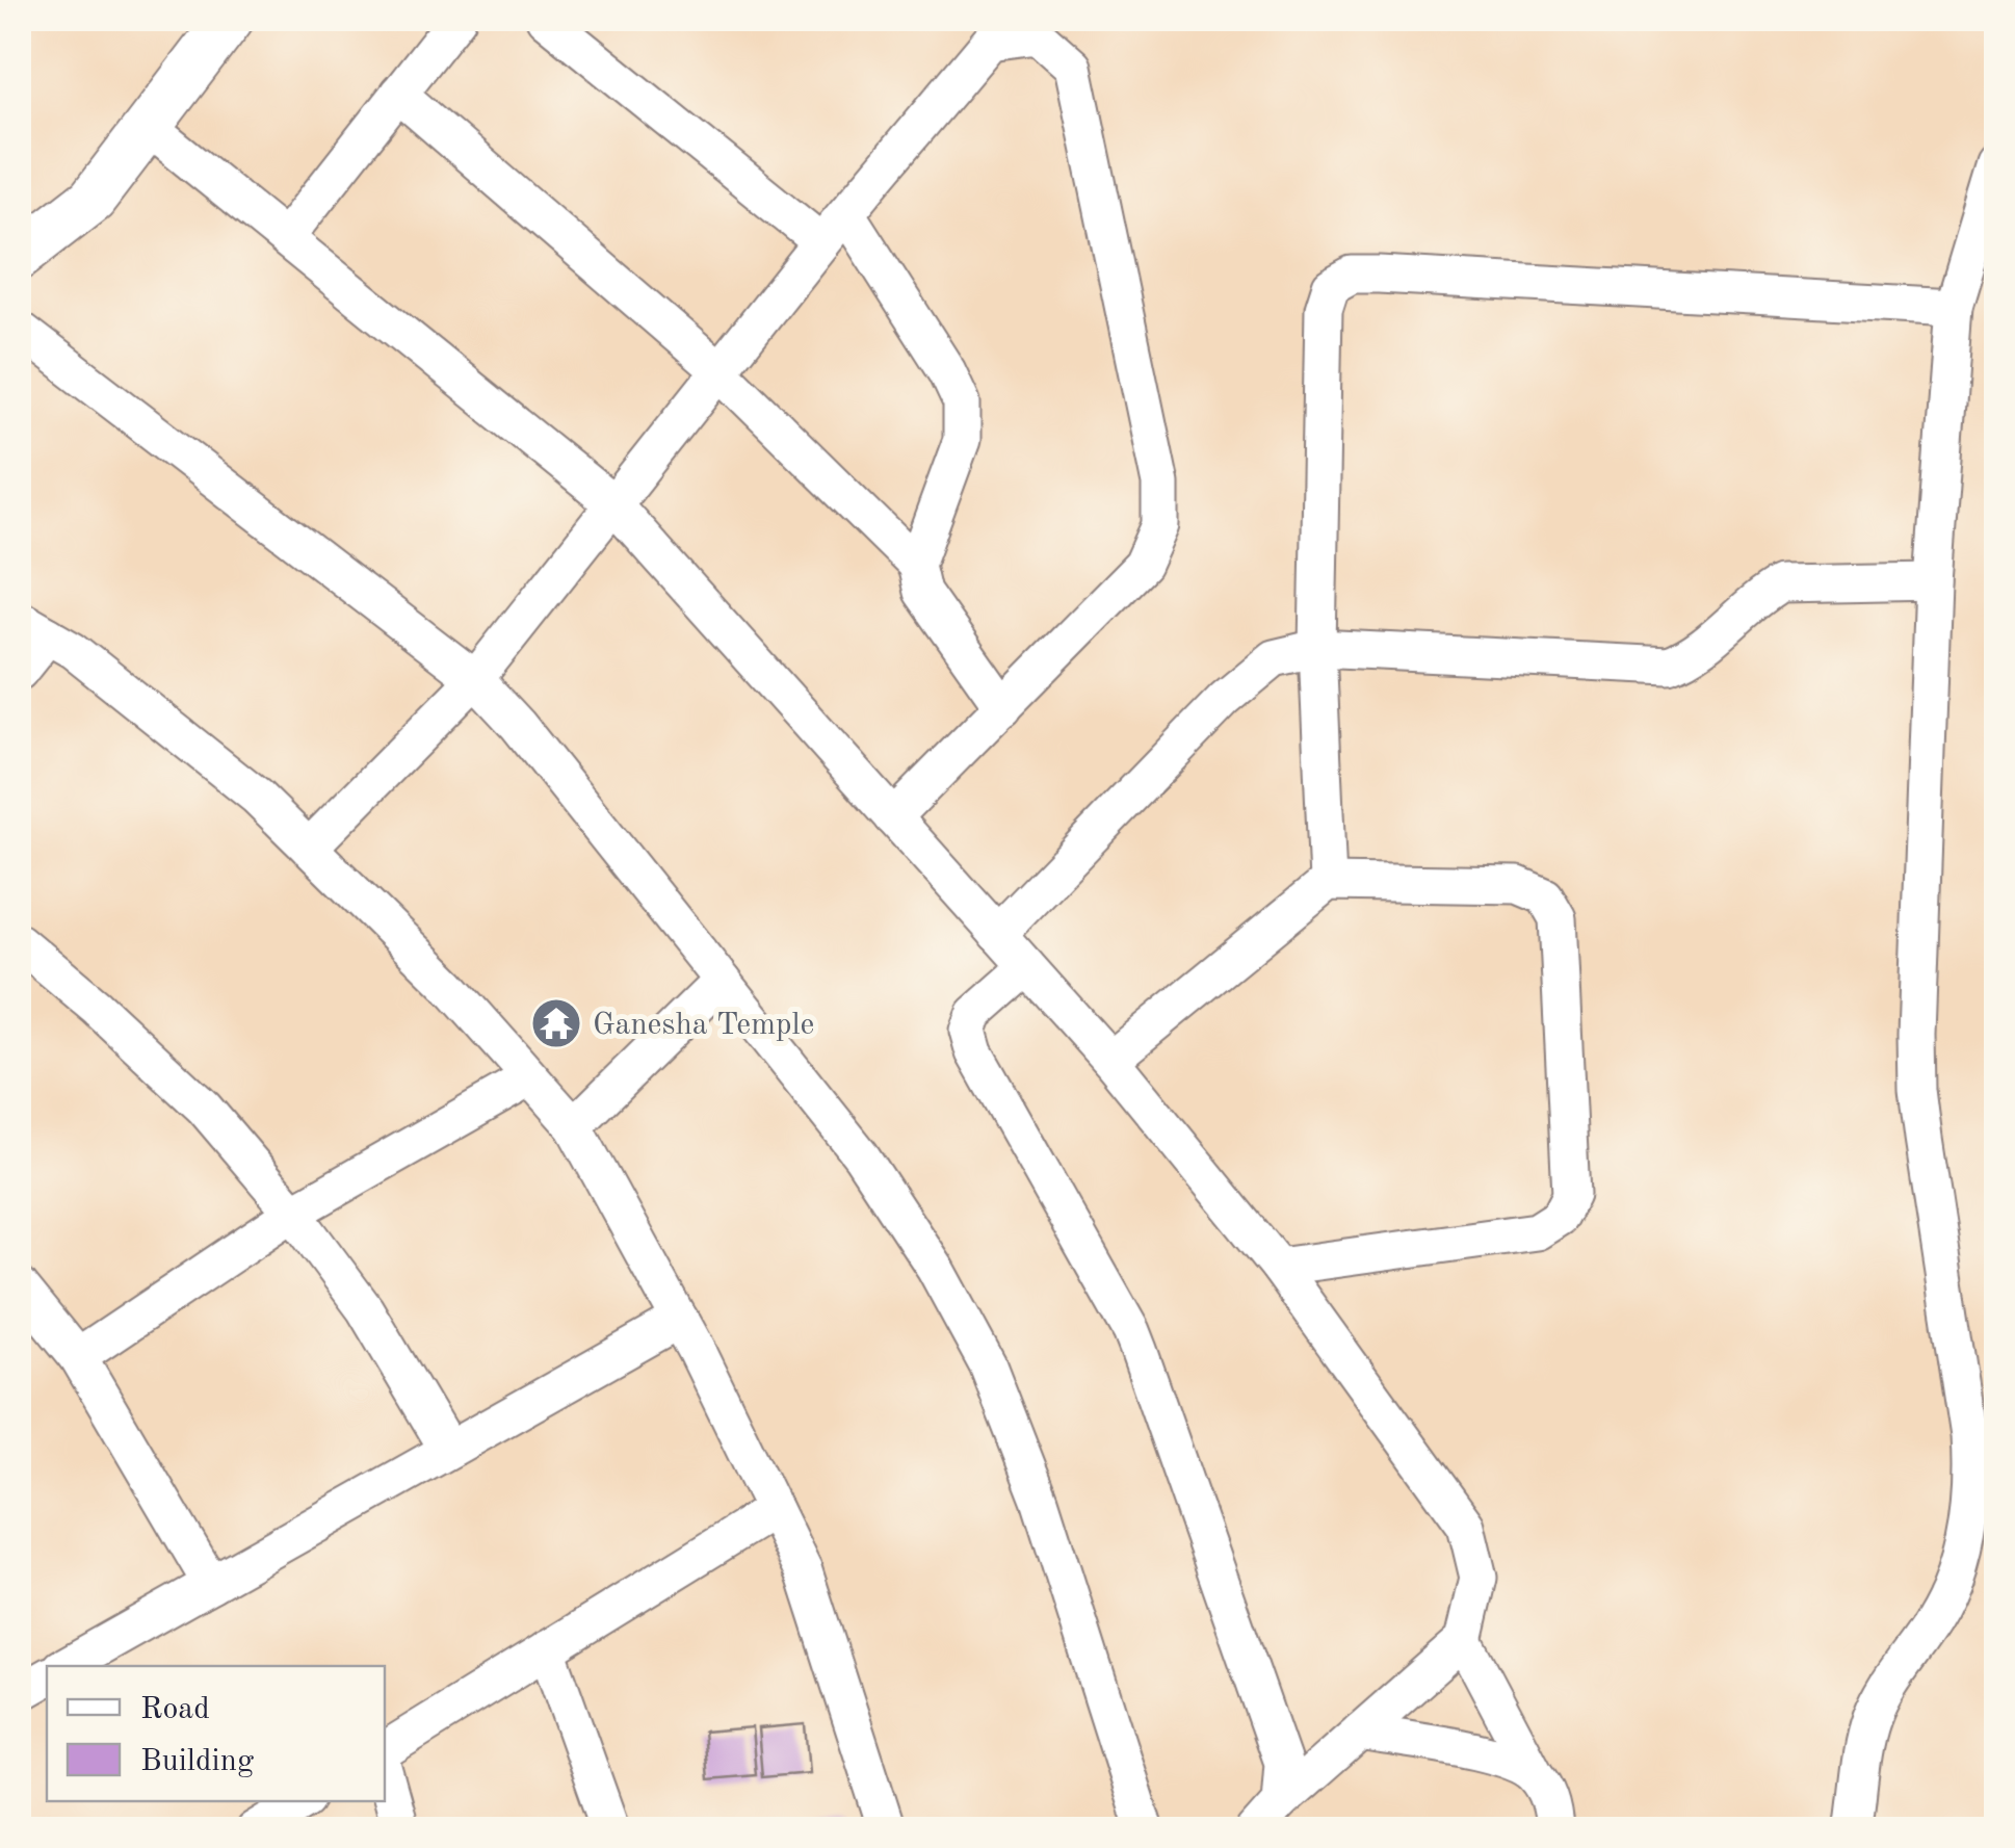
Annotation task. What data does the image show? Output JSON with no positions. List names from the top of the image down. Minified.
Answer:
{"places":{"temple":["Ganesha Temple"]},"legend":["Road","Building"]}
